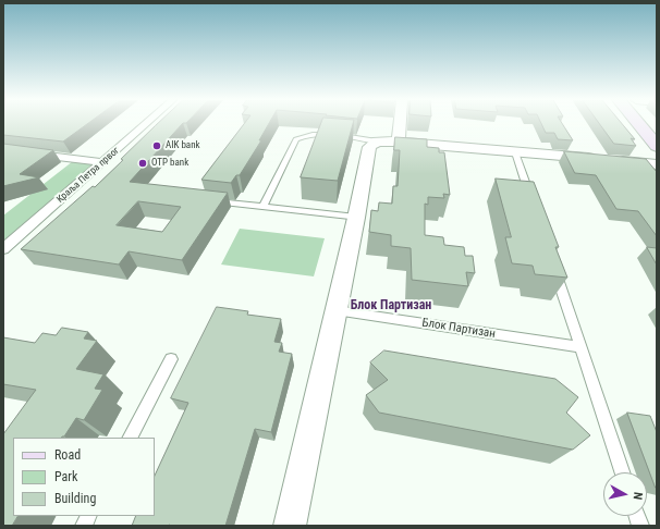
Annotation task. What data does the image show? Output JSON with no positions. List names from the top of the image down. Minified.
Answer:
{"streets":{"street":["Краља Петра првог"],"lane":["Блок Партизан"]},"districts":["Блок Партизан"],"places":["AIK bank","OTP bank"],"legend":["Road","Park","Building"],"north":"right"}
